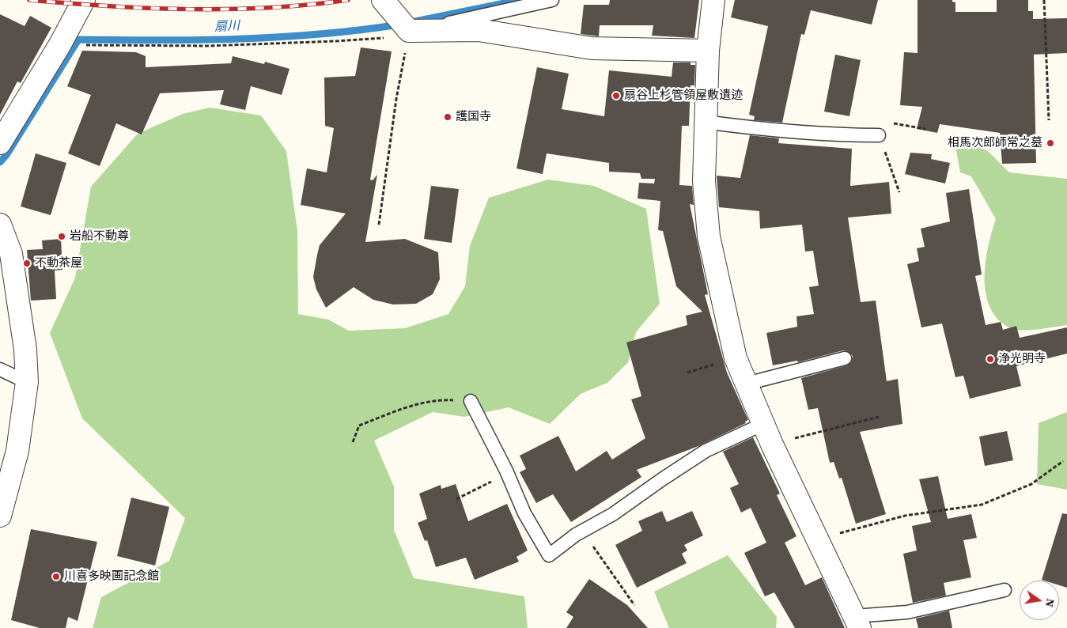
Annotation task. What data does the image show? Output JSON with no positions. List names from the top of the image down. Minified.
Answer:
{"water":["扇川"],"places":["扇谷上杉管領屋敷遺迹","護国寺","相馬次郎師常之墓","岩船不動尊","不動茶屋","浄光明寺","川喜多映画記念館"],"north":"right"}
